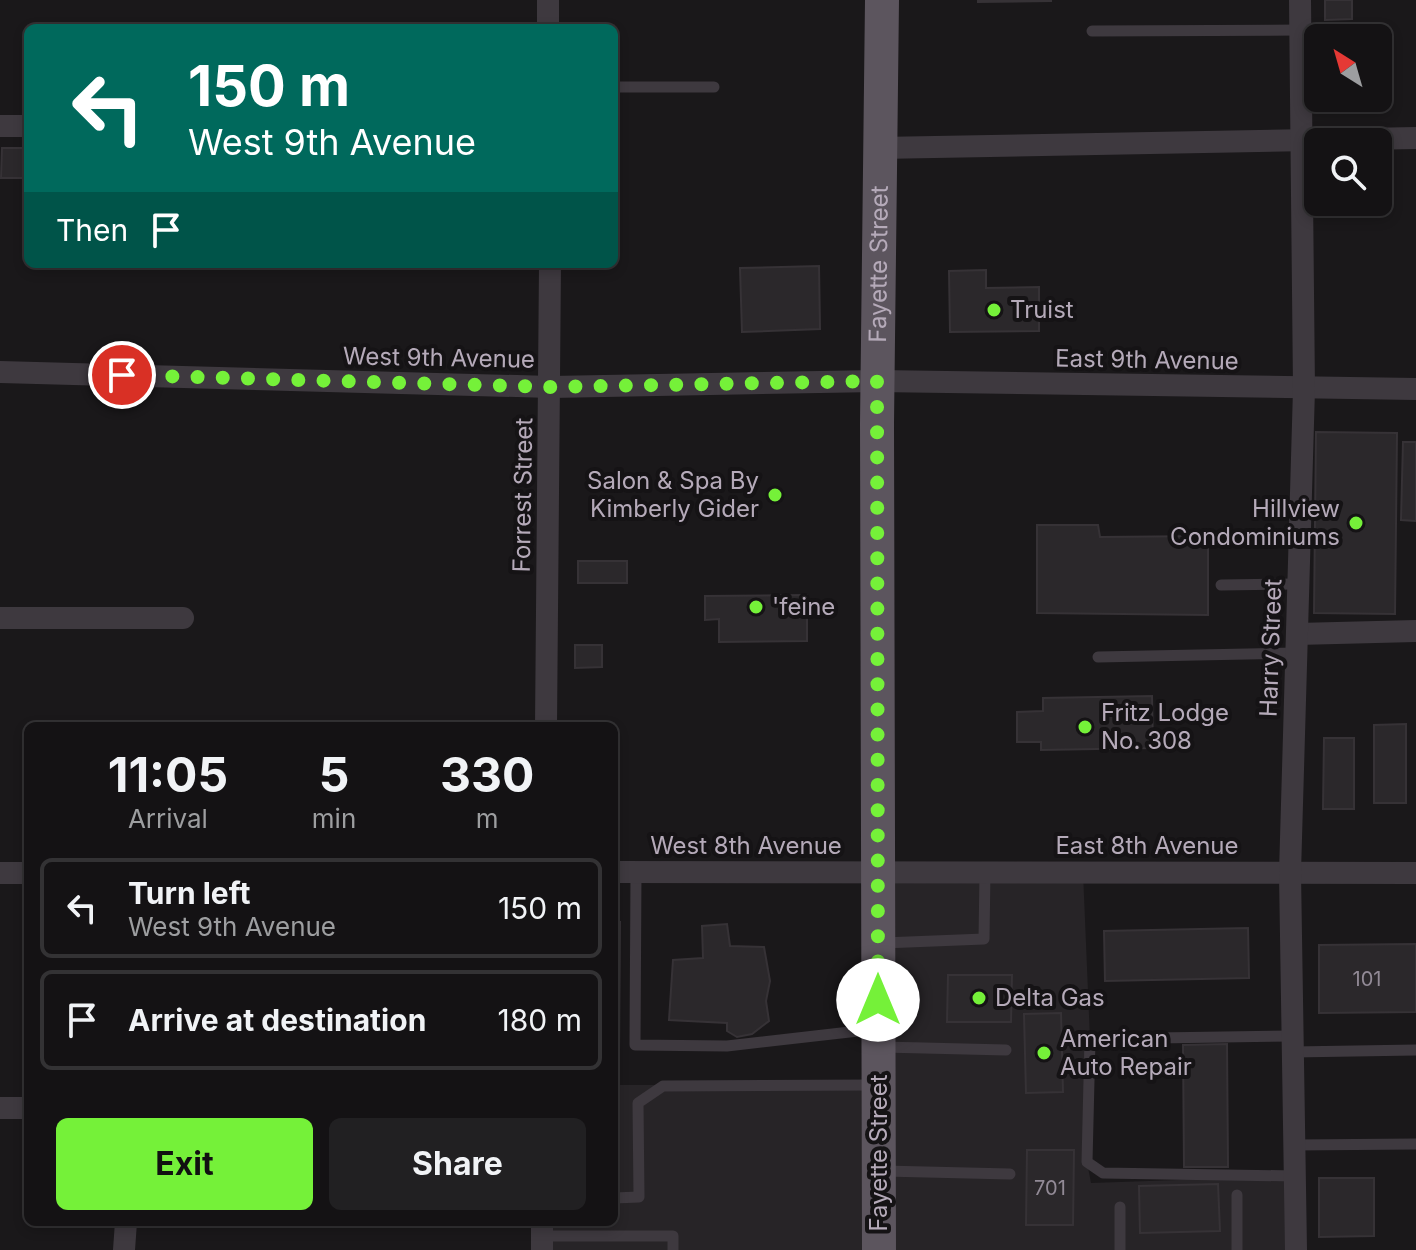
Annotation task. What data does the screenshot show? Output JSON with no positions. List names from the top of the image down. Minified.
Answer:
{"streets":{"main road":["Fayette Street"],"street":["West 9th Avenue","East 9th Avenue","Forrest Street","Harry Street","West 8th Avenue","East 8th Avenue"]},"crossings":[["Fayette Street","West 9th Avenue"],["Fayette Street","East 9th Avenue"],["Fayette Street","West 8th Avenue"],["Fayette Street","East 8th Avenue"],["West 9th Avenue","East 9th Avenue"],["West 9th Avenue","Forrest Street"],["East 9th Avenue","Harry Street"],["Harry Street","East 8th Avenue"],["West 8th Avenue","East 8th Avenue"]],"places":["Truist","Salon & Spa By Kimberly Gider","Hillview Condominiums","'feine","Fritz Lodge No. 308","Delta Gas","American Auto Repair"],"house_numbers":["101","701"],"north":"top left","page":{"turn":["150 m","West 9th Avenue"],"then":"Then","eta":["11:05","Arrival","5","min","330","m"],"list":[{"name":"Turn left","note":"West 9th Avenue","value":"150 m"},{"name":"Arrive at destination","value":"180 m"}],"buttons":["Exit","Share"]}}
